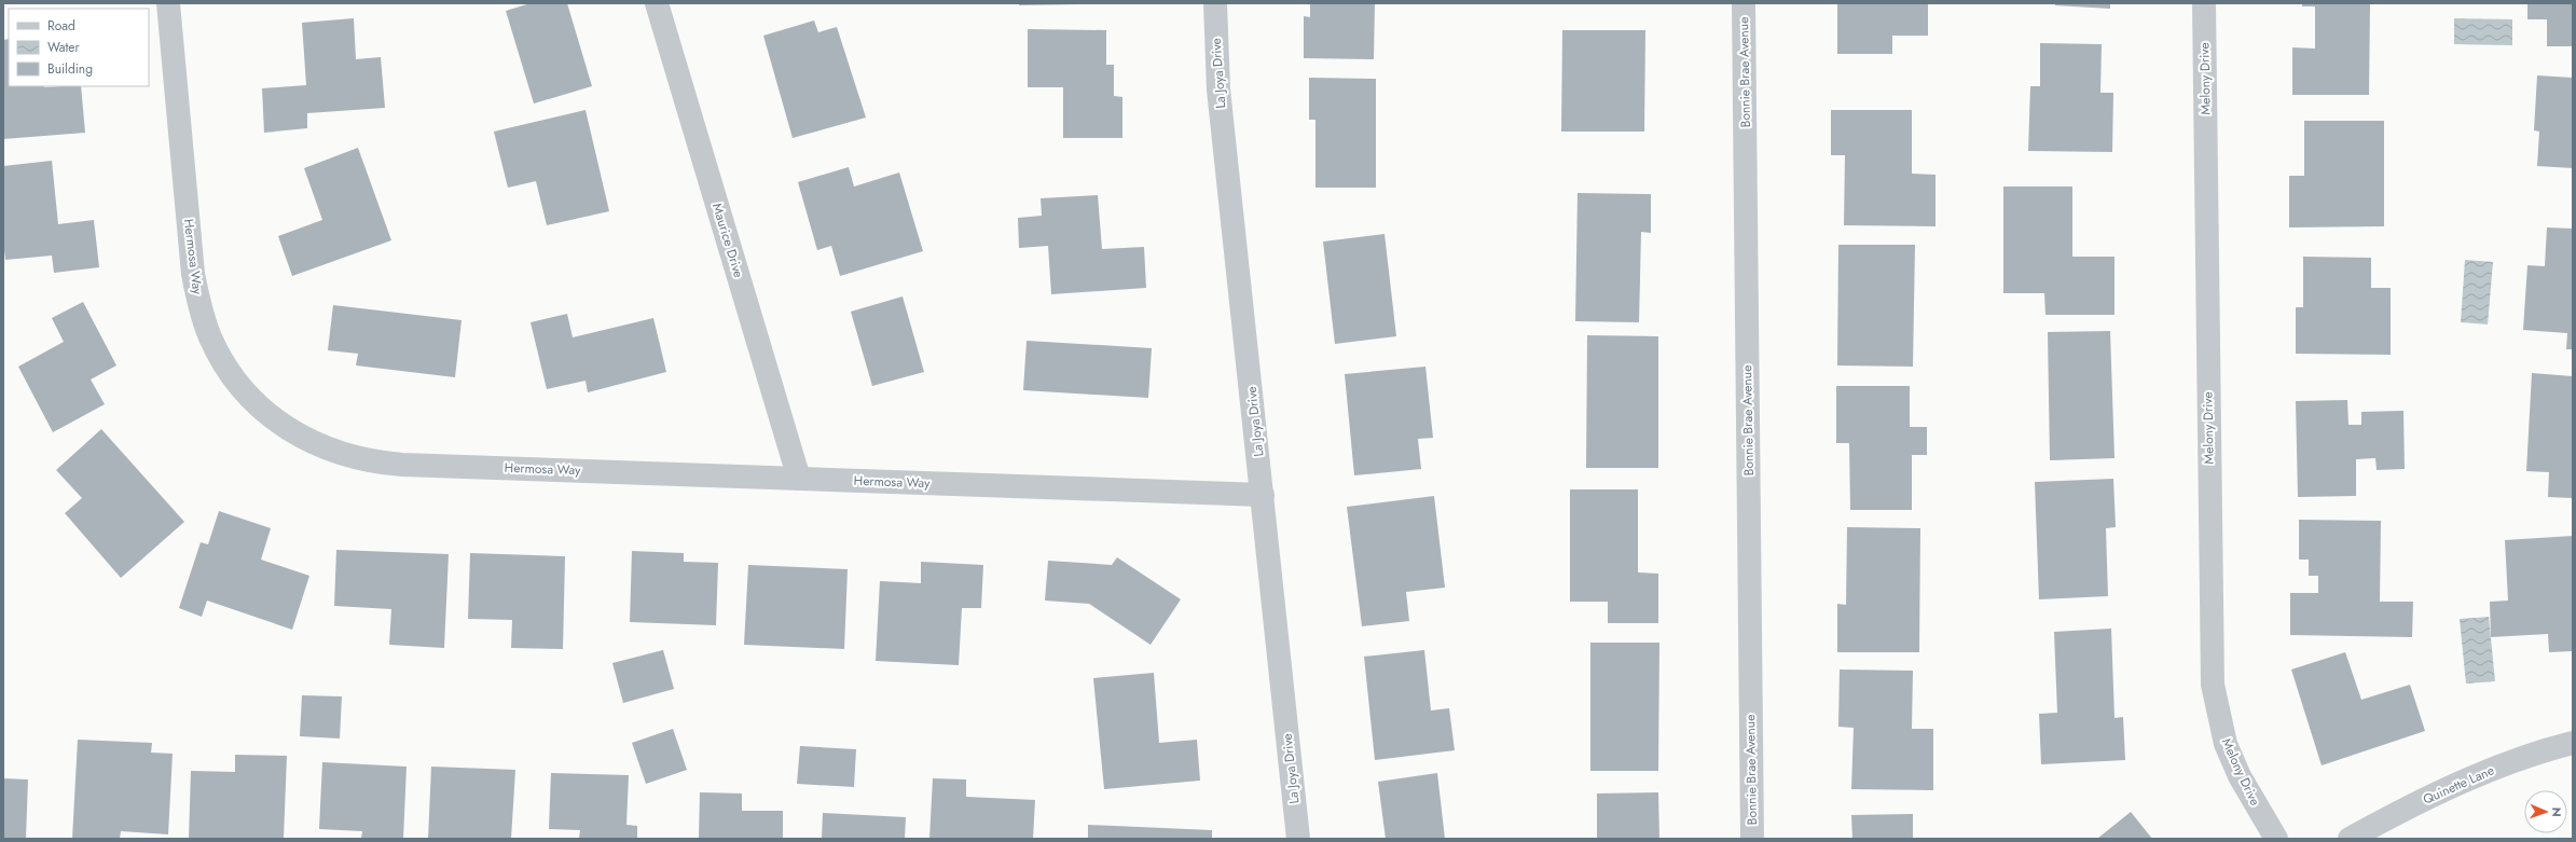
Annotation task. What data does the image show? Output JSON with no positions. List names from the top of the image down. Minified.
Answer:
{"streets":{"street":["Bonnie Brae Avenue","La Joya Drive","Melony Drive","Maurice Drive","Hermosa Way","Quinette Lane"]},"crossings":[["La Joya Drive","Hermosa Way"],["Maurice Drive","Hermosa Way"]],"legend":["Road","Water","Building"],"north":"right"}
